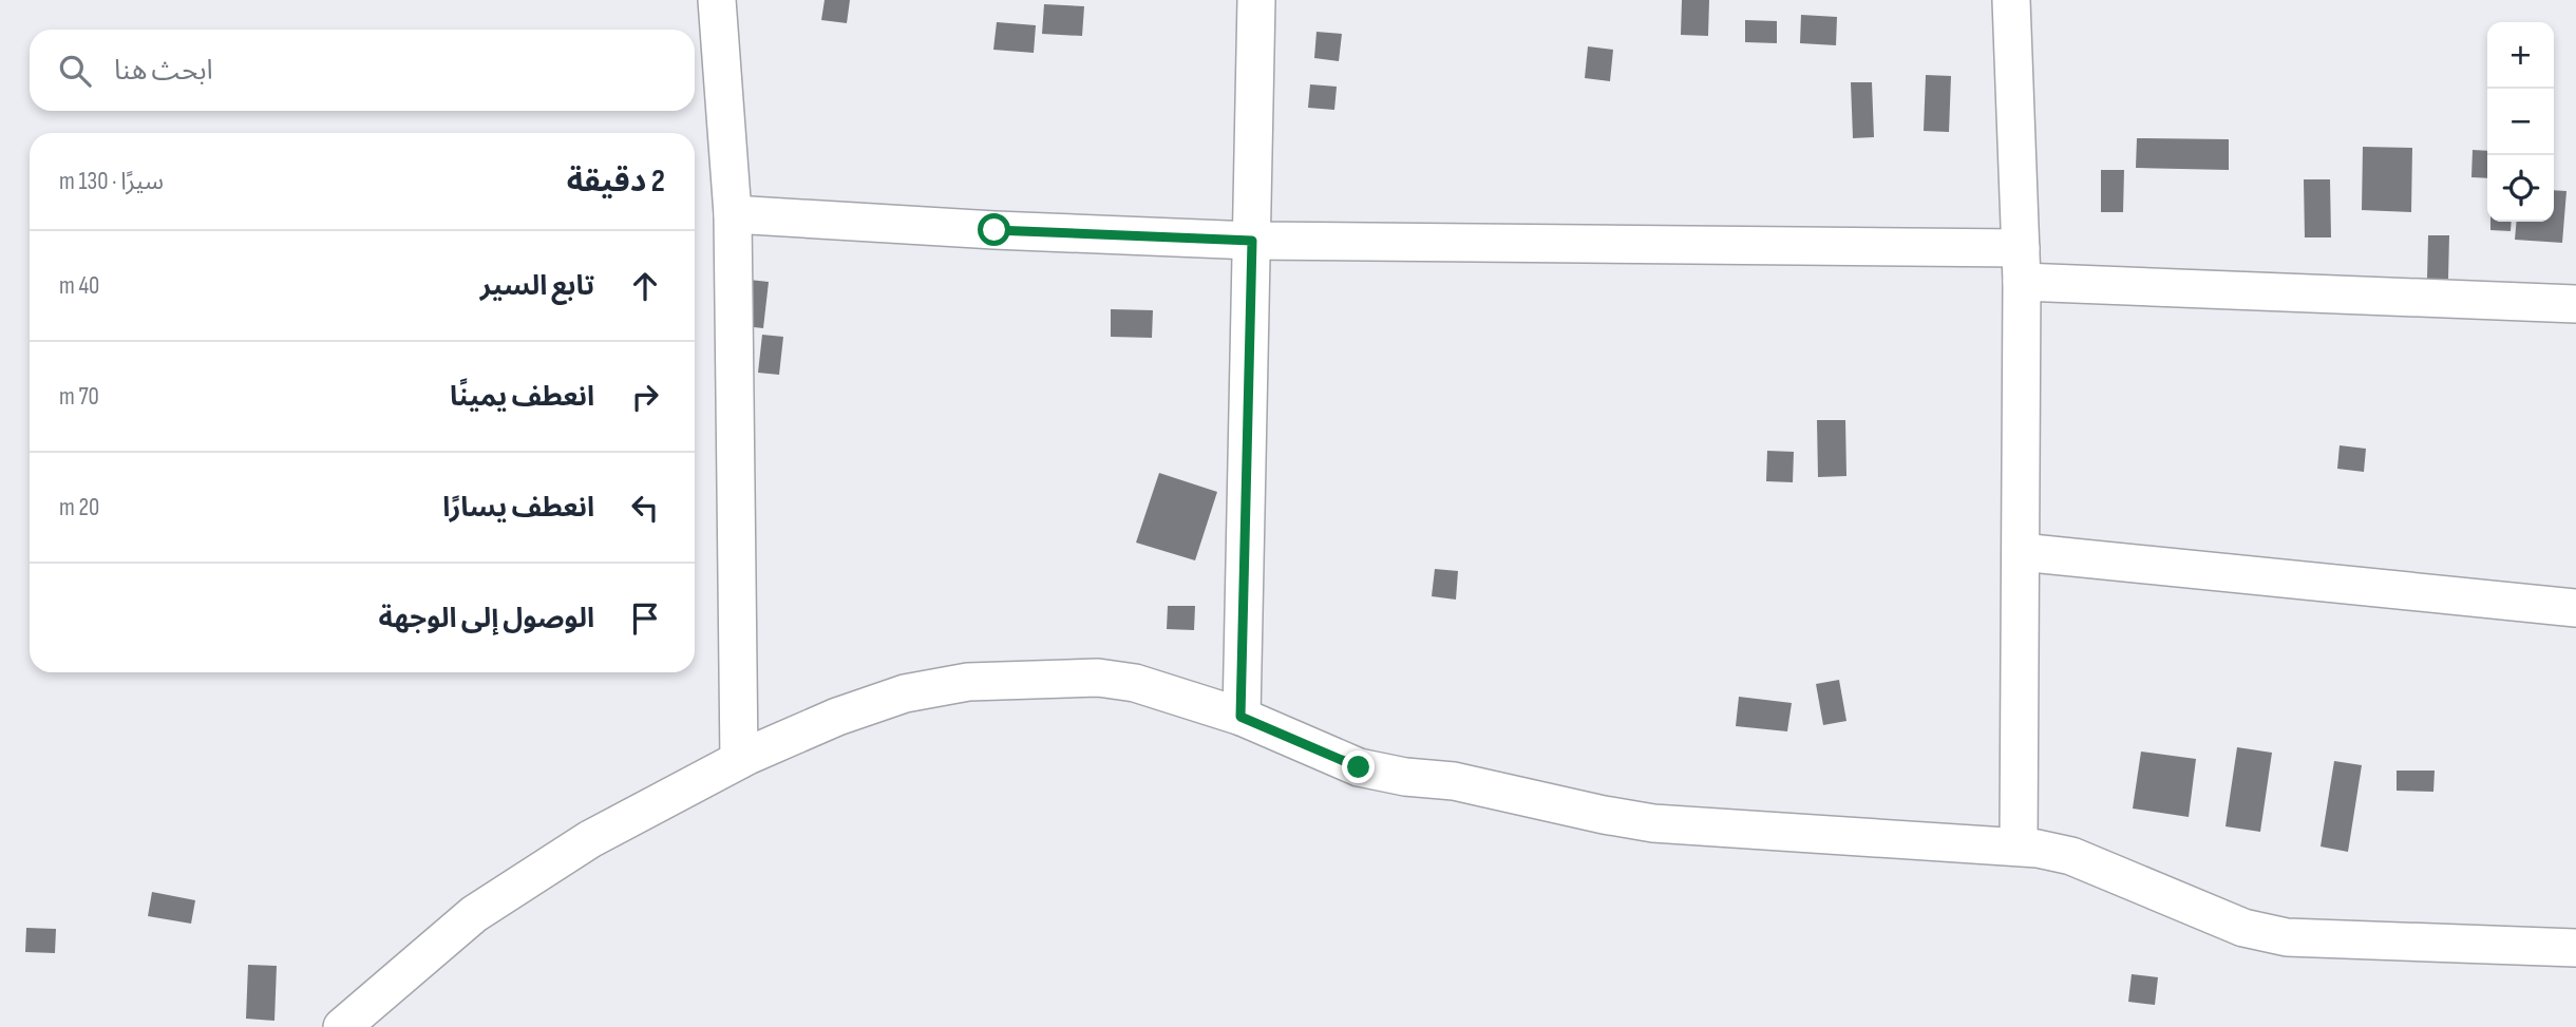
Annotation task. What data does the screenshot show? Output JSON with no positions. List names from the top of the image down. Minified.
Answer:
{"page":{"map_buttons":["+","−"],"search":"ابحث هنا","heading":["2 دقيقة","سيرًا · 130 m"],"list":[["تابع السير","40 m"],["انعطف يمينًا","70 m"],["انعطف يسارًا","20 m"],"الوصول إلى الوجهة"]}}
